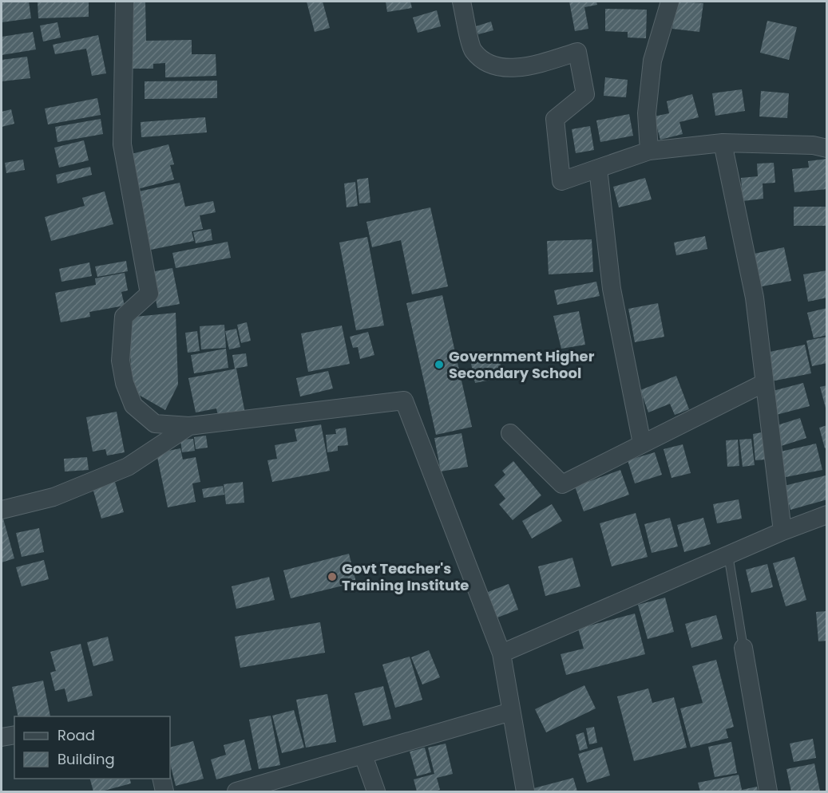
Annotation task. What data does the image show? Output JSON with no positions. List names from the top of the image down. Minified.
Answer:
{"places":["Government Higher Secondary School","Govt Teacher's Training Institute"],"legend":["Road","Building"]}
